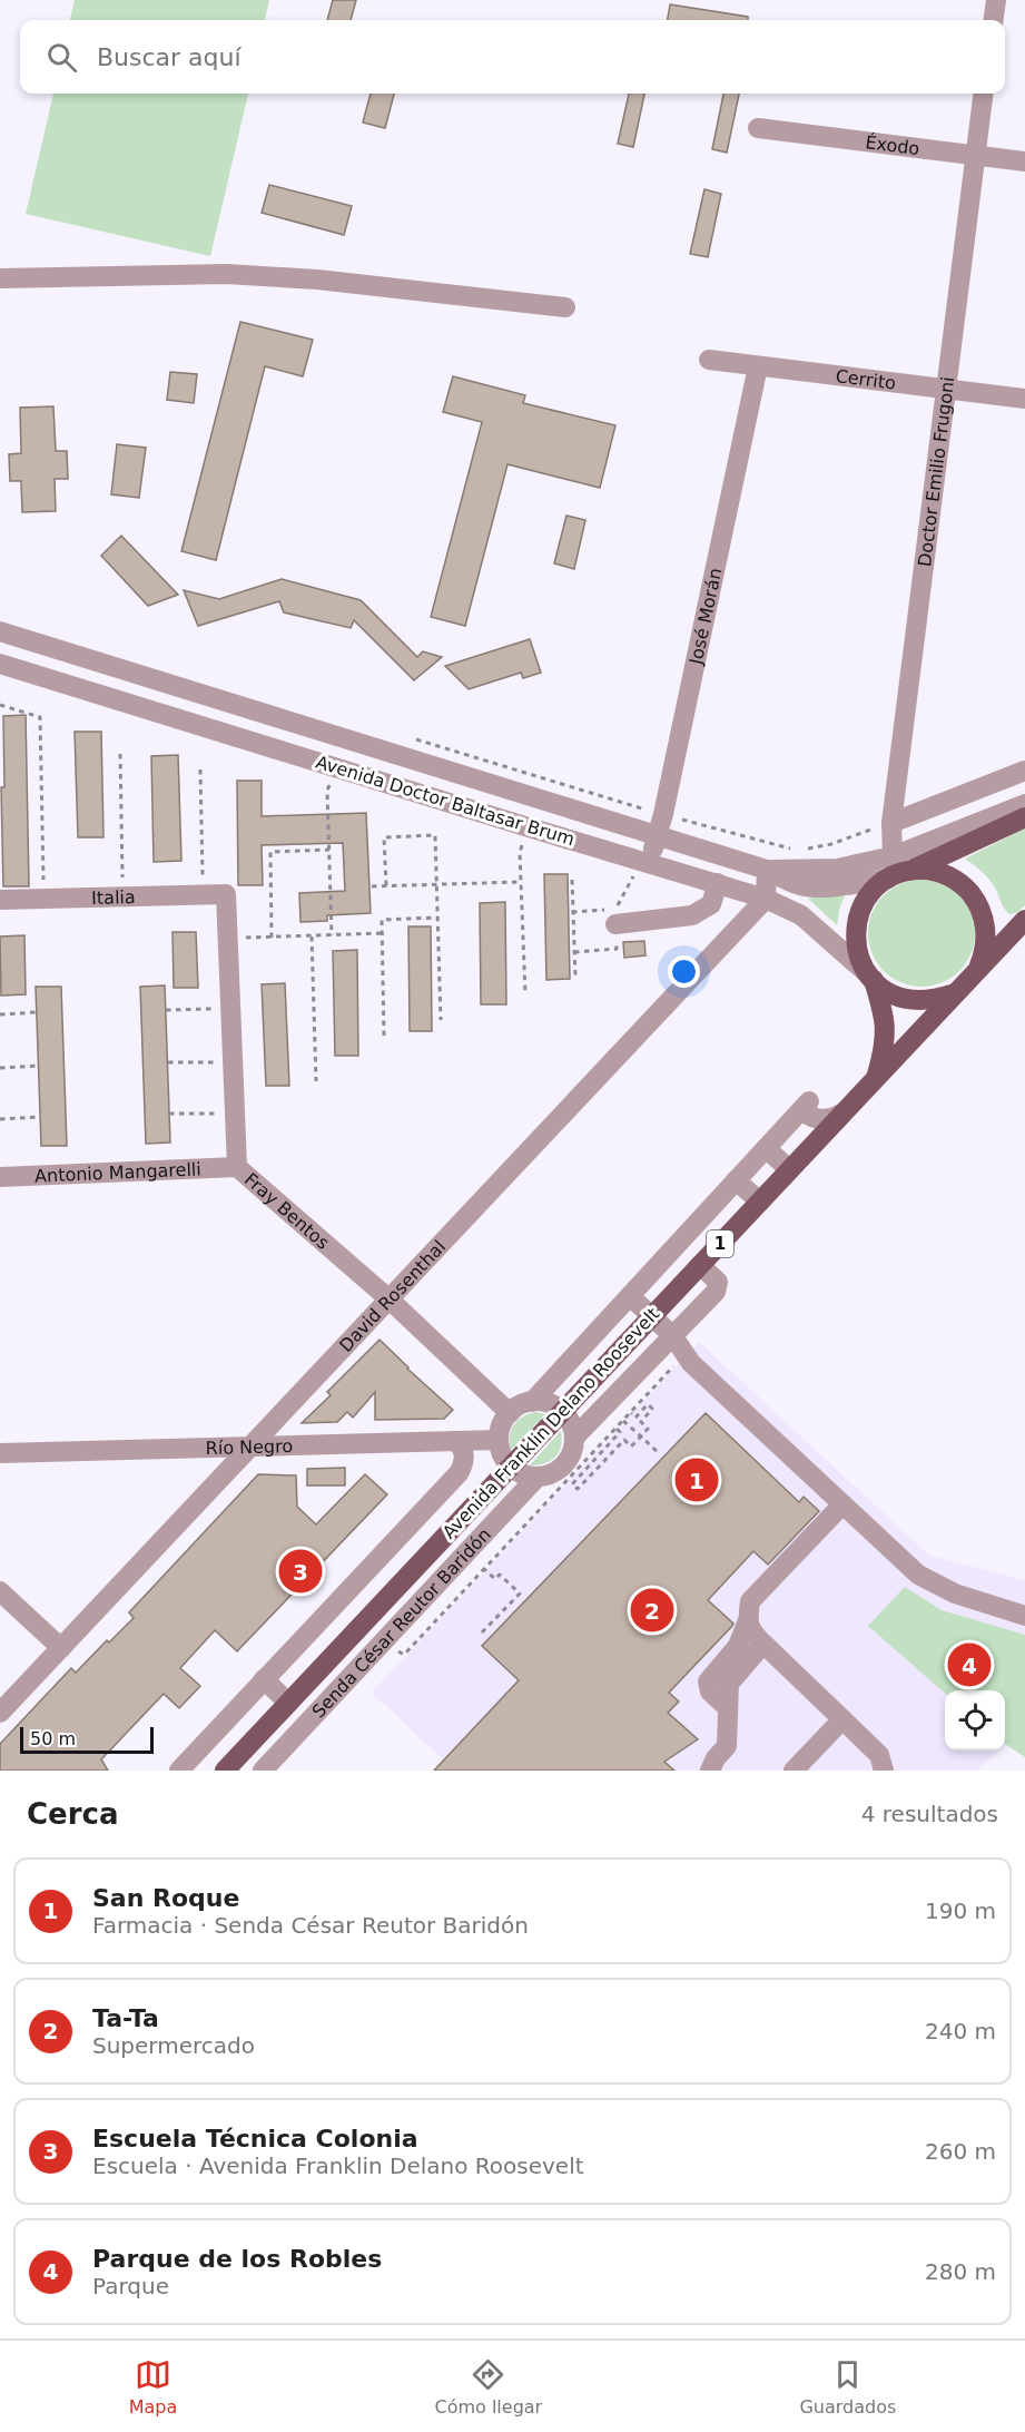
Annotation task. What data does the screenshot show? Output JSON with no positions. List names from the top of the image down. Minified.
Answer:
{"streets":{"main road":["1","Avenida Franklin Delano Roosevelt"],"street":["Éxodo","Cerrito","Doctor Emilio Frugoni","José Morán","Avenida Doctor Baltasar Brum","Italia","Antonio Mangarelli","Fray Bentos","David Rosenthal","Río Negro","Senda César Reutor Baridón"]},"crossings":[["Éxodo","Doctor Emilio Frugoni"],["Cerrito","Doctor Emilio Frugoni"],["Cerrito","José Morán"],["Doctor Emilio Frugoni","Avenida Doctor Baltasar Brum"],["José Morán","Avenida Doctor Baltasar Brum"],["Avenida Doctor Baltasar Brum","David Rosenthal"],["Avenida Doctor Baltasar Brum","Avenida Franklin Delano Roosevelt"],["Italia","Fray Bentos"],["Antonio Mangarelli","Fray Bentos"],["Fray Bentos","David Rosenthal"],["David Rosenthal","Río Negro"],["Avenida Franklin Delano Roosevelt","Río Negro"]],"scale_bar":"50 m","page":{"search":"Buscar aquí","pins":["1","3","2","4"],"scale":"50 m","heading":["Cerca","4 resultados"],"list":[{"mark":"1","name":"San Roque","note":"Farmacia · Senda César Reutor Baridón","value":"190 m"},{"mark":"2","name":"Ta-Ta","note":"Supermercado","value":"240 m"},{"mark":"3","name":"Escuela Técnica Colonia","note":"Escuela · Avenida Franklin Delano Roosevelt","value":"260 m"},{"mark":"4","name":"Parque de los Robles","note":"Parque","value":"280 m"}],"nav":["Mapa","Cómo llegar","Guardados"]}}
